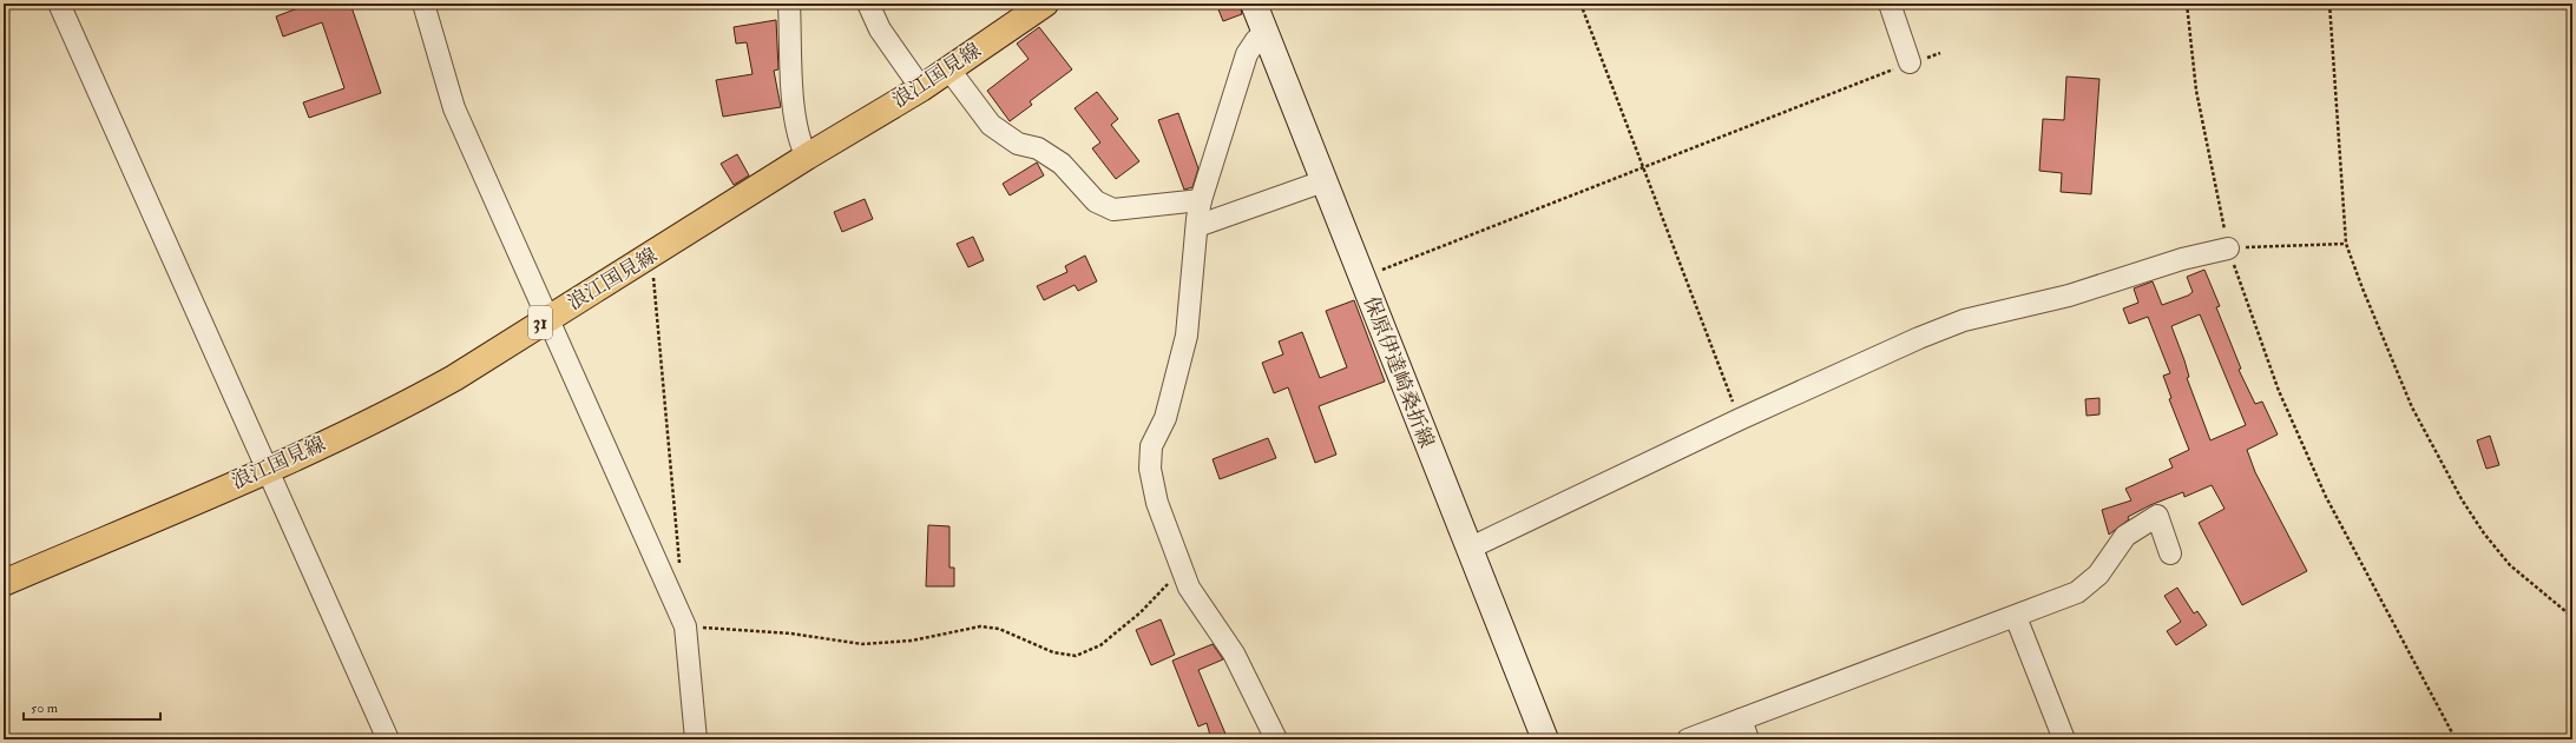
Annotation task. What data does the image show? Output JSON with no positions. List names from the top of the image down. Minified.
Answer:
{"streets":{"main road":["浪江国見線","31","保原伊達崎桑折線"]},"scale_bar":"50 m"}
